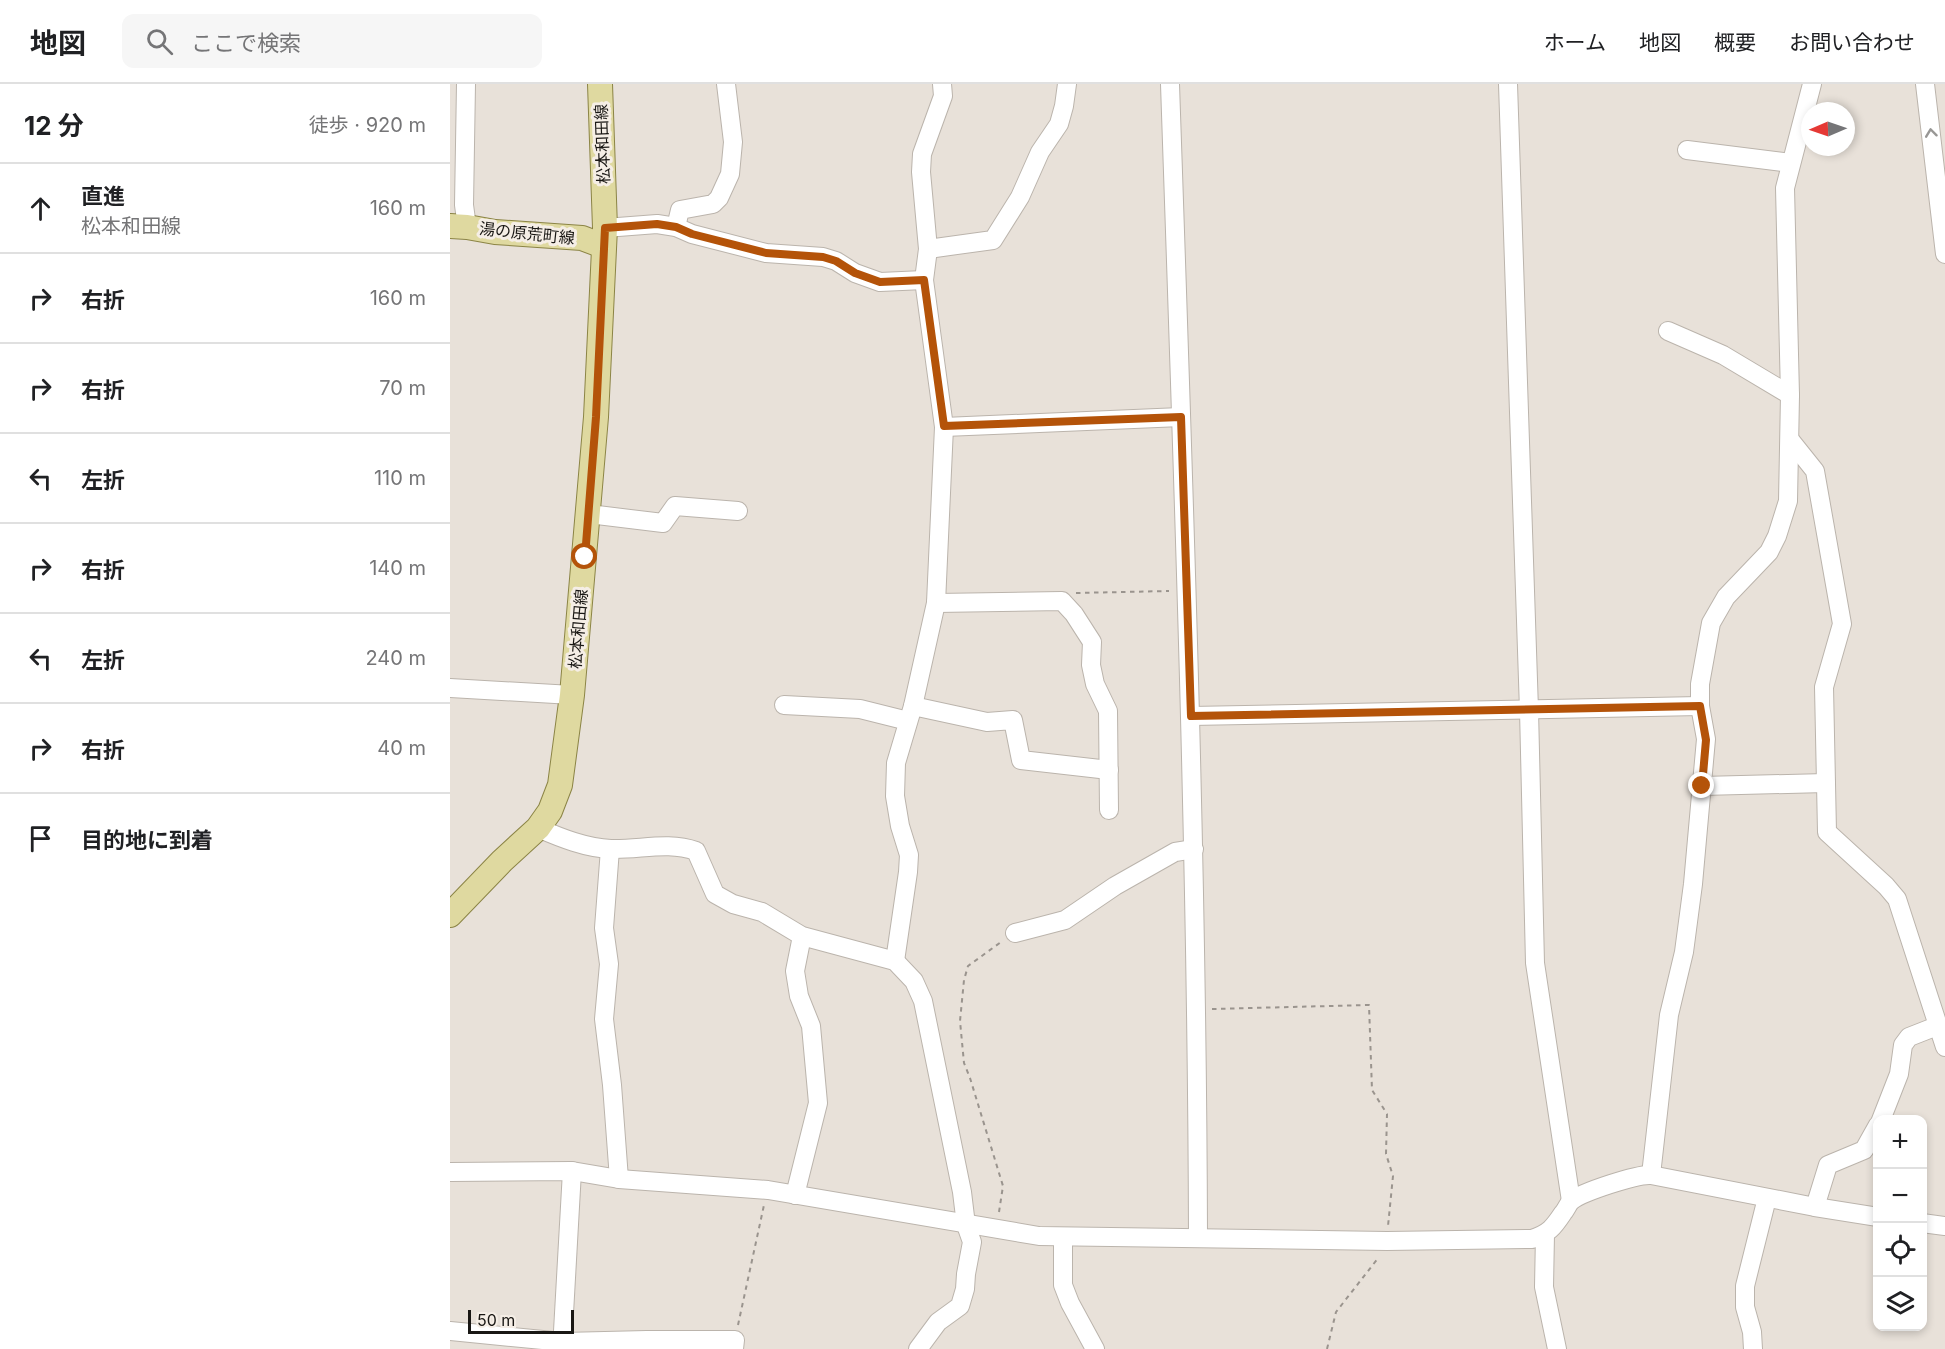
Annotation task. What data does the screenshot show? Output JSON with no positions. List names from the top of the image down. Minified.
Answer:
{"streets":{"main road":["松本和田線","湯の原荒町線"]},"crossings":[["松本和田線","湯の原荒町線"]],"scale_bar":"50 m","north":"left","page":{"header":"地図","search":"ここで検索","nav":["ホーム","地図","概要","お問い合わせ"],"heading":["12 分","徒歩 · 920 m"],"list":[["直進","松本和田線","160 m"],["右折","160 m"],["右折","70 m"],["左折","110 m"],["右折","140 m"],["左折","240 m"],["右折","40 m"],"目的地に到着"],"map_buttons":["+","−"],"scale":"50 m"}}
